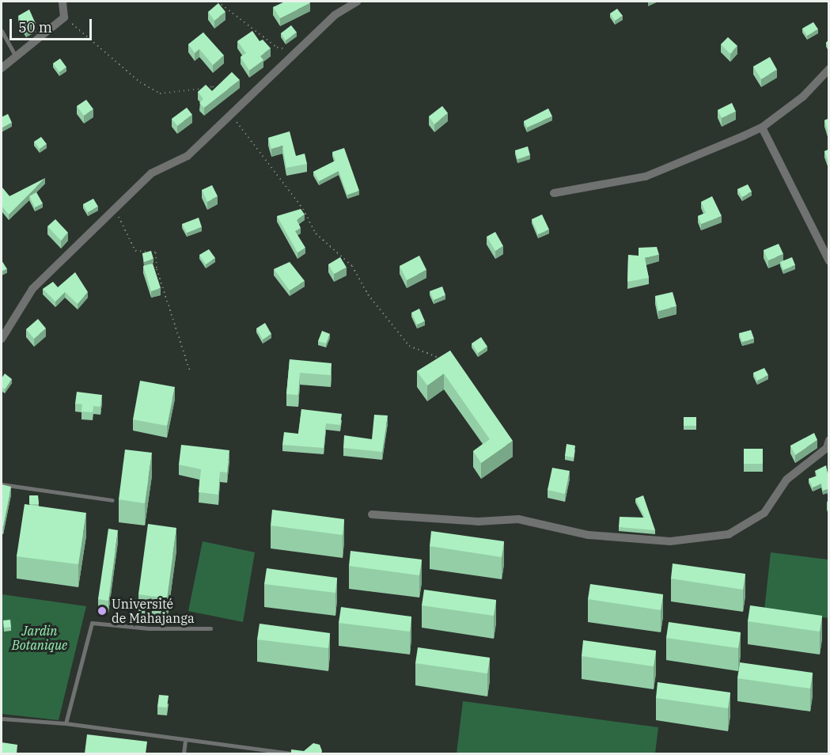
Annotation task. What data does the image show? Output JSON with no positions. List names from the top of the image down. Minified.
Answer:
{"parks":["Jardin Botanique"],"places":["Université de Mahajanga"],"scale_bar":"50 m"}
